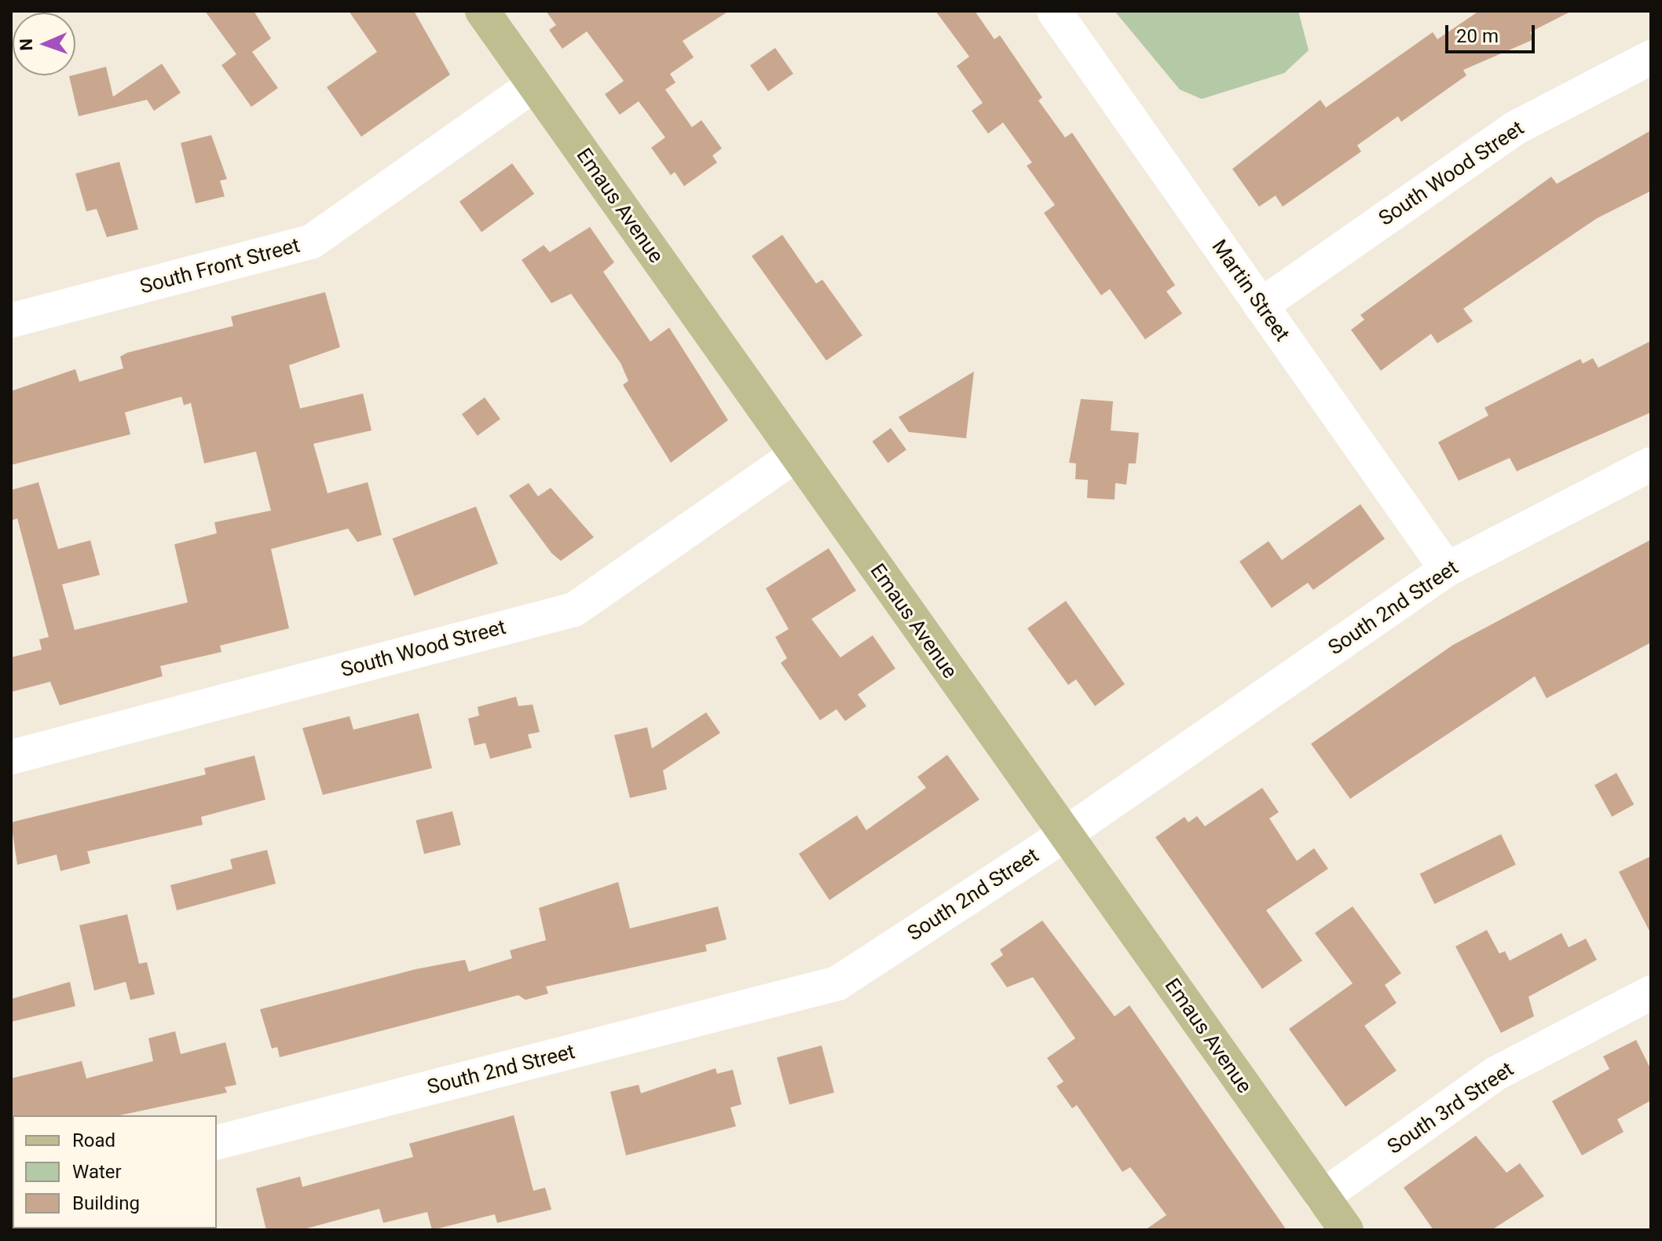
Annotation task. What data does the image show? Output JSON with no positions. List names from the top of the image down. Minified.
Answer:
{"streets":{"main road":["Emaus Avenue"],"street":["South Wood Street","South Front Street","Martin Street","South 2nd Street","South 3rd Street"]},"crossings":[["South Wood Street","Emaus Avenue"],["South Wood Street","Martin Street"],["Emaus Avenue","South Front Street"],["Emaus Avenue","South 2nd Street"],["Emaus Avenue","South 3rd Street"],["Martin Street","South 2nd Street"]],"legend":["Road","Water","Building"],"scale_bar":"20 m","north":"left"}
